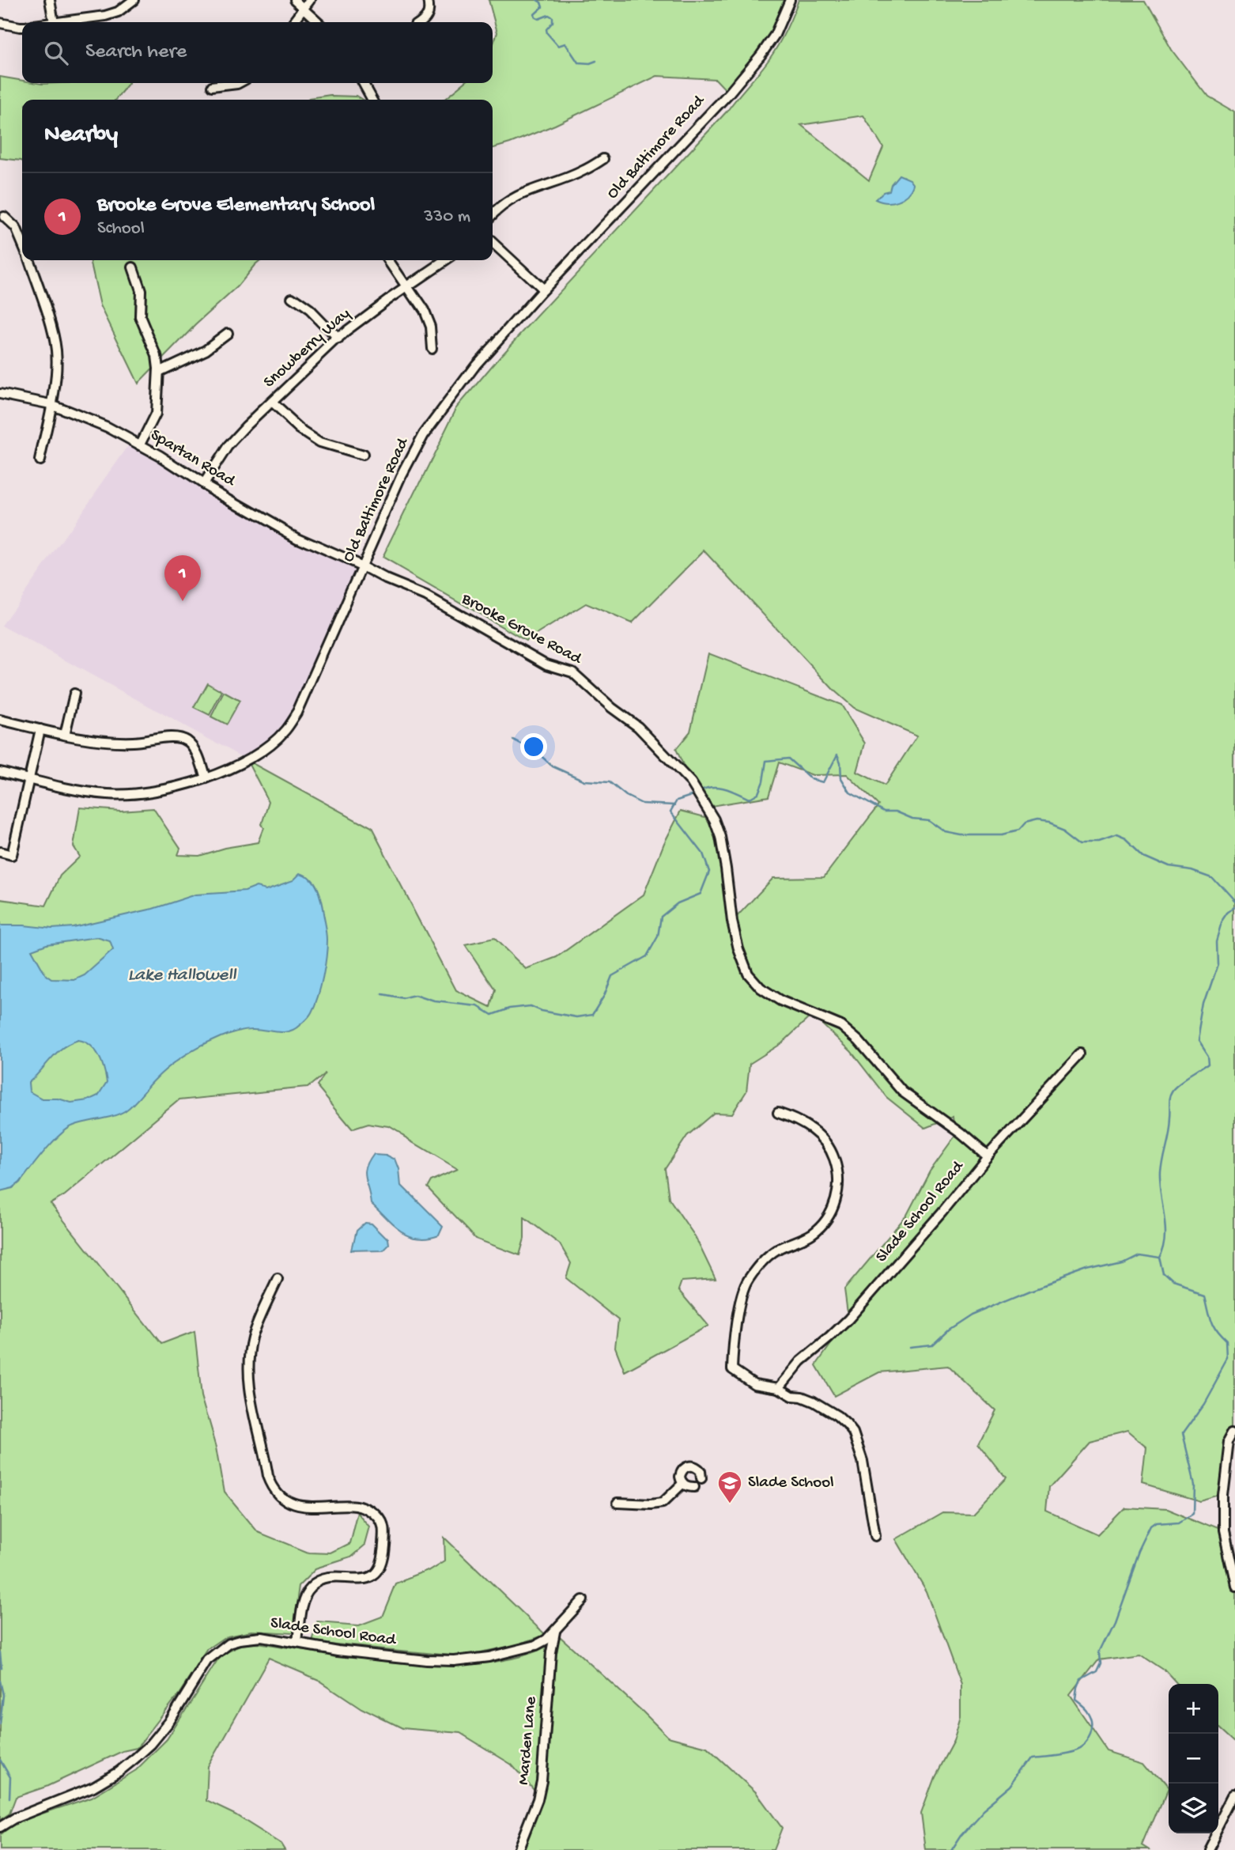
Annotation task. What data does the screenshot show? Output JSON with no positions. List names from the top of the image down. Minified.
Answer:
{"streets":{"street":["Old Baltimore Road","Snowberry Way","Spartan Road","Brooke Grove Road","Slade School Road","Marden Lane"]},"crossings":[["Old Baltimore Road","Spartan Road"],["Old Baltimore Road","Brooke Grove Road"],["Snowberry Way","Spartan Road"],["Spartan Road","Brooke Grove Road"],["Brooke Grove Road","Slade School Road"],["Slade School Road","Marden Lane"]],"water":["Lake Hallowell"],"places":{"school or university":["Slade School"]},"page":{"search":"Search here","heading":"Nearby","list":[{"mark":"1","name":"Brooke Grove Elementary School","note":"School","value":"330 m"}],"pins":"1","map_buttons":["+","−"]}}
